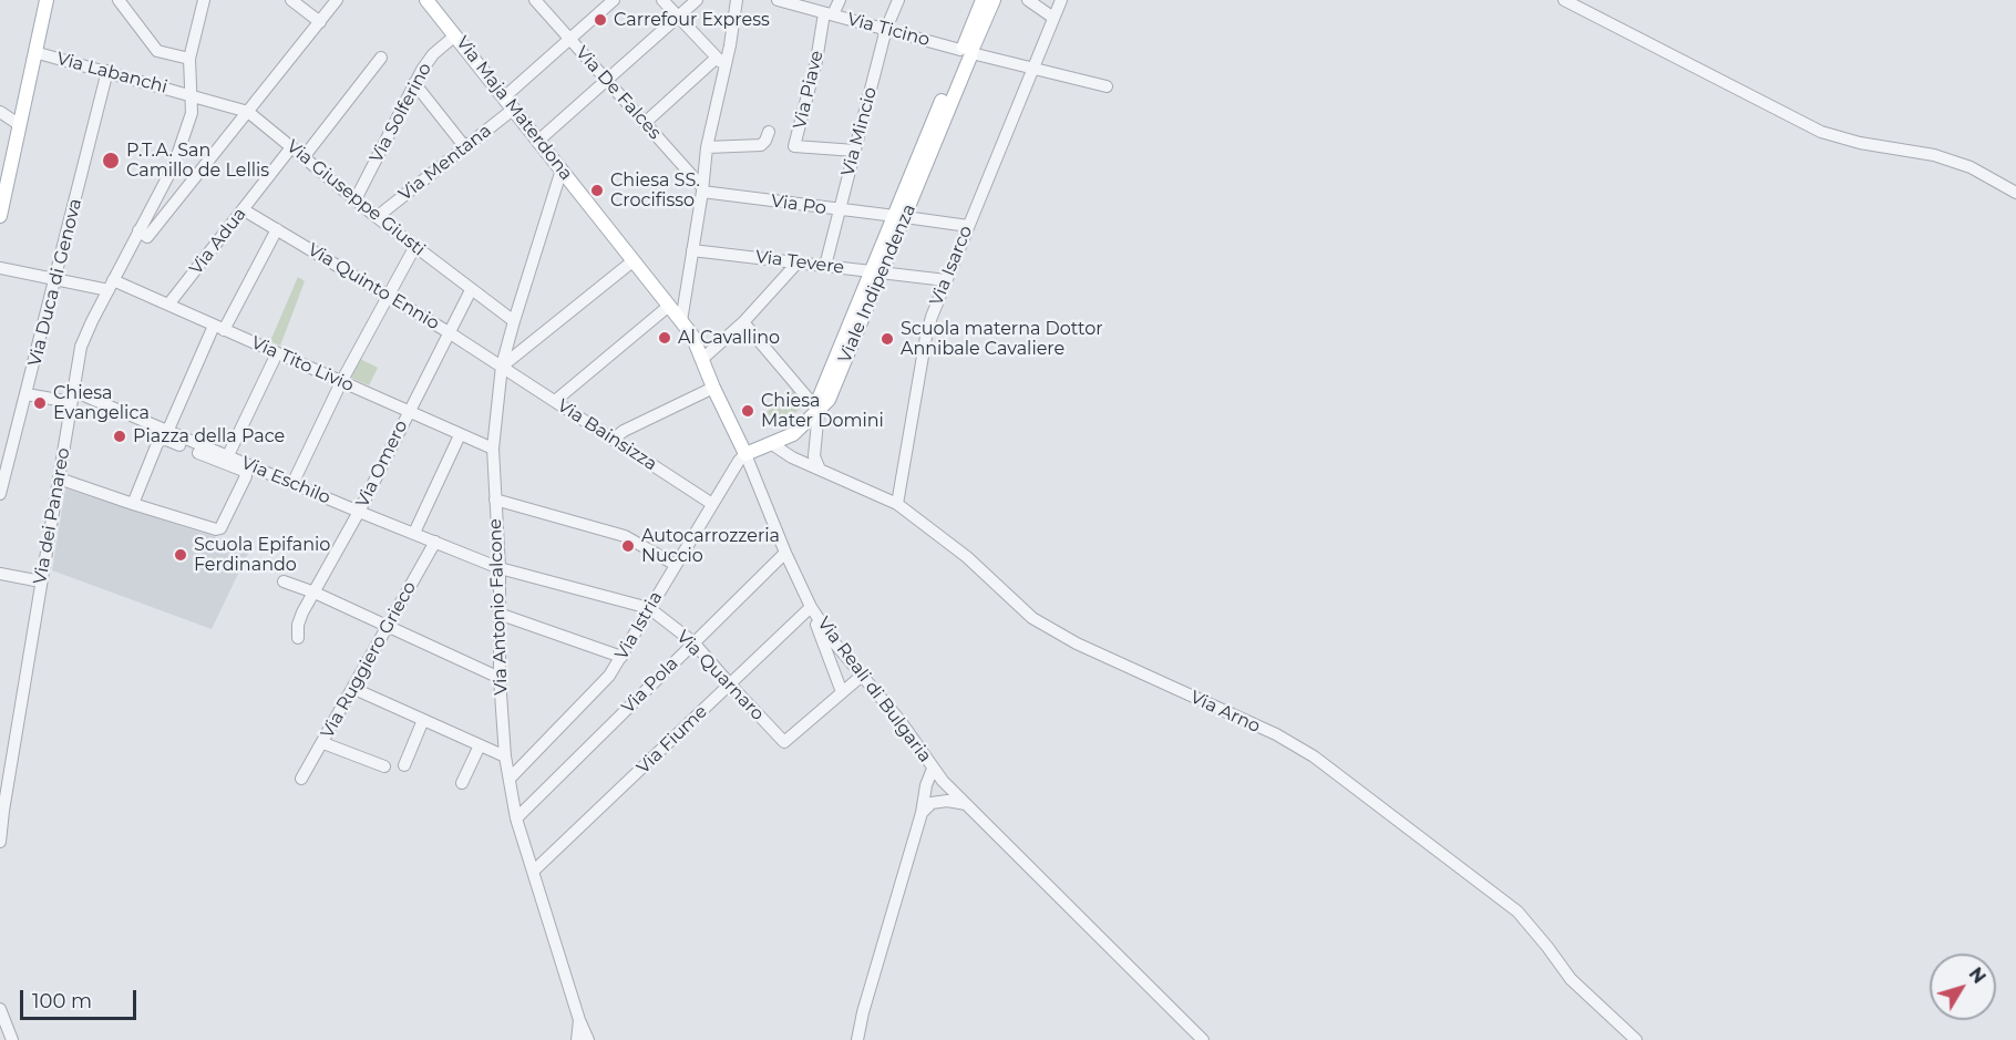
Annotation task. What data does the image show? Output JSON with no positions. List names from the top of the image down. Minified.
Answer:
{"streets":{"main road":["Via Maja Materdona","Viale Indipendenza"],"street":["Via Ticino","Via Labanchi","Via Piave","Via De Falces","Via Solferino","Via Mincio","Via Mentana","Via Giuseppe Giusti","Via Po","Via Adua","Via Tevere","Via Isarco","Via Duca di Genova","Via Quinto Ennio","Via Tito Livio","Via Bainsizza","Via Omero","Via Eschilo","Via dei Panareo","Via Antonio Falcone","Via Istria","Via Ruggiero Grieco","Via Quarnaro","Via Pola","Via Reali di Bulgaria","Via Arno","Via Fiume"]},"crossings":[["Via Ticino","Via Piave"],["Via Ticino","Via Mincio"],["Via Ticino","Via Isarco"],["Via Ticino","Viale Indipendenza"],["Via Labanchi","Via Giuseppe Giusti"],["Via Labanchi","Via Duca di Genova"],["Via Labanchi","Via dei Panareo"],["Via Piave","Via Mincio"],["Via De Falces","Via Po"],["Via Maja Materdona","Via Solferino"],["Via Maja Materdona","Via Mentana"],["Via Maja Materdona","Viale Indipendenza"],["Via Maja Materdona","Via Antonio Falcone"],["Via Maja Materdona","Via Istria"],["Via Maja Materdona","Via Reali di Bulgaria"],["Via Solferino","Via Giuseppe Giusti"],["Via Mincio","Via Po"],["Via Mincio","Via Tevere"],["Via Mentana","Via Giuseppe Giusti"],["Via Giuseppe Giusti","Via Adua"],["Via Giuseppe Giusti","Via Omero"],["Via Giuseppe Giusti","Via dei Panareo"],["Via Giuseppe Giusti","Via Antonio Falcone"],["Via Po","Via Isarco"],["Via Po","Viale Indipendenza"],["Via Adua","Via Quinto Ennio"],["Via Adua","Via Tito Livio"],["Via Tevere","Via Isarco"],["Via Tevere","Viale Indipendenza"],["Via Isarco","Via Arno"],["Via Duca di Genova","Via Tito Livio"],["Via Duca di Genova","Via Eschilo"],["Viale Indipendenza","Via Istria"],["Viale Indipendenza","Via Reali di Bulgaria"],["Viale Indipendenza","Via Arno"],["Via Quinto Ennio","Via Bainsizza"],["Via Quinto Ennio","Via Omero"],["Via Quinto Ennio","Via Antonio Falcone"],["Via Tito Livio","Via Omero"],["Via Tito Livio","Via dei Panareo"],["Via Tito Livio","Via Antonio Falcone"],["Via Bainsizza","Via Antonio Falcone"],["Via Bainsizza","Via Istria"],["Via Omero","Via Eschilo"],["Via Eschilo","Via dei Panareo"],["Via Eschilo","Via Antonio Falcone"],["Via Eschilo","Via Ruggiero Grieco"],["Via Eschilo","Via Quarnaro"],["Via Antonio Falcone","Via Istria"],["Via Antonio Falcone","Via Quarnaro"],["Via Antonio Falcone","Via Pola"],["Via Antonio Falcone","Via Fiume"],["Via Istria","Via Quarnaro"],["Via Istria","Via Reali di Bulgaria"],["Via Quarnaro","Via Pola"],["Via Quarnaro","Via Reali di Bulgaria"],["Via Quarnaro","Via Fiume"],["Via Pola","Via Reali di Bulgaria"],["Via Reali di Bulgaria","Via Fiume"]],"places":["Carrefour Express","P.T.A. San Camillo de Lellis","Chiesa SS. Crocifisso","Al Cavallino","Scuola materna Dottor Annibale Cavaliere","Chiesa Evangelica","Chiesa Mater Domini","Piazza della Pace","Autocarrozzeria Nuccio","Scuola Epifanio Ferdinando"],"scale_bar":"100 m","north":"top right"}
